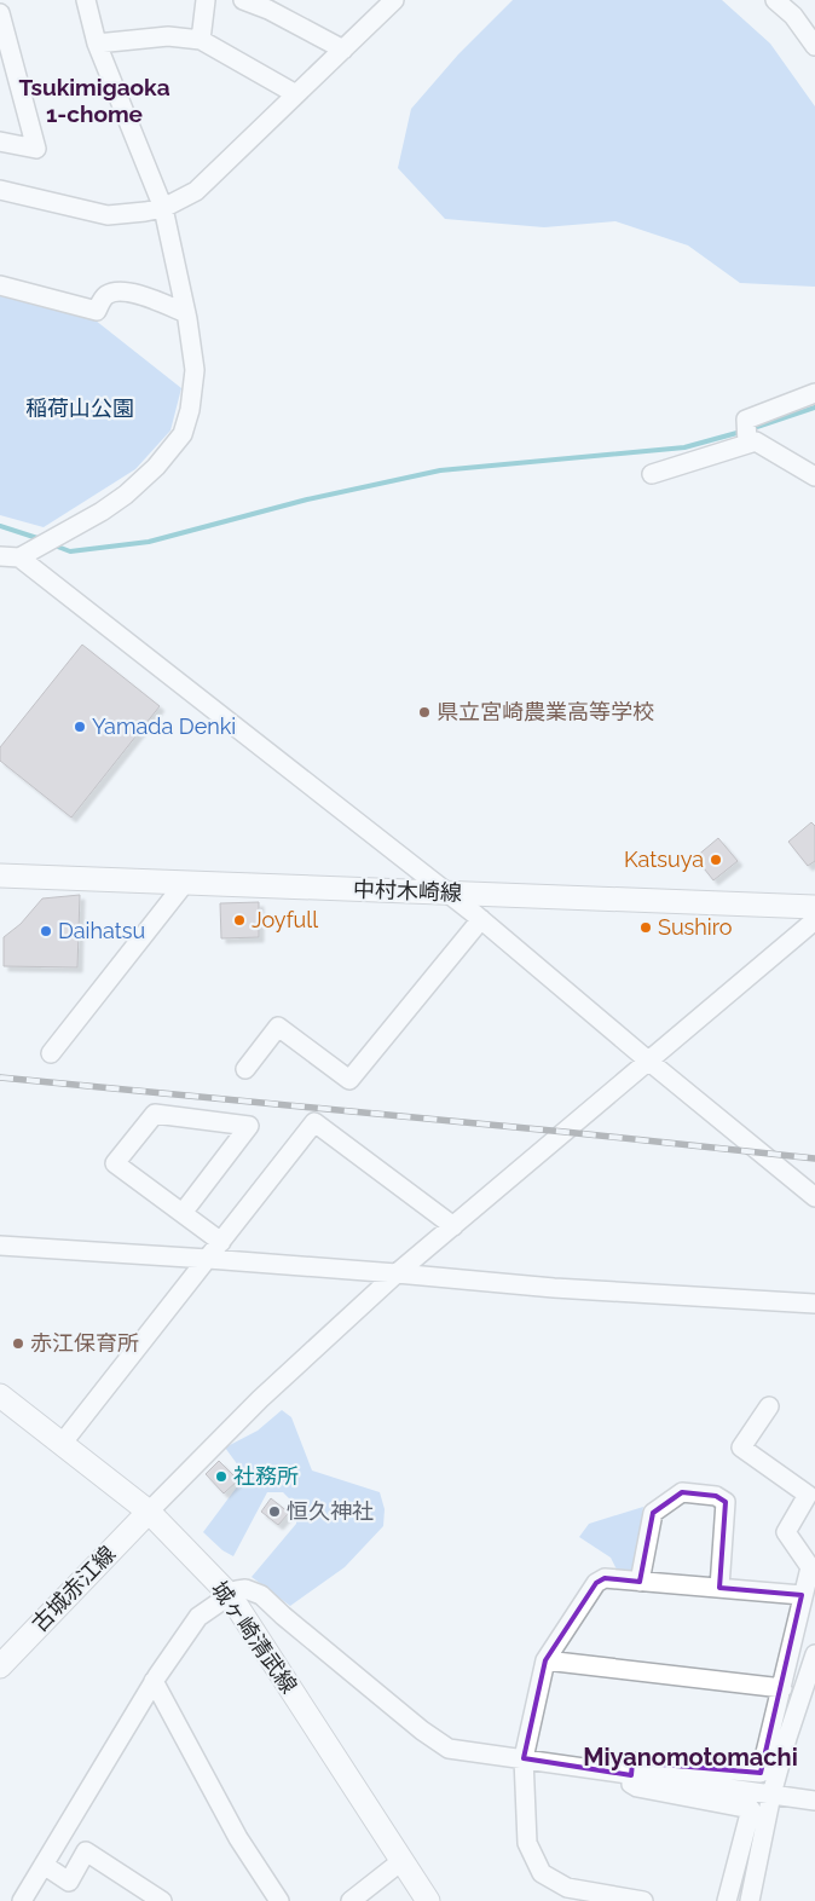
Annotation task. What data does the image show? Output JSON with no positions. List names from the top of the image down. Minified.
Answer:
{"streets":{"main road":["中村木崎線","古城赤江線","城ヶ崎清武線"]},"crossings":[["古城赤江線","城ヶ崎清武線"]],"districts":["Tsukimigaoka 1-chome","Miyanomotomachi"],"parks":["稲荷山公園"],"places":["県立宮崎農業高等学校","Yamada Denki","Katsuya","Joyfull","Sushiro","Daihatsu","赤江保育所","社務所","恒久神社"]}
